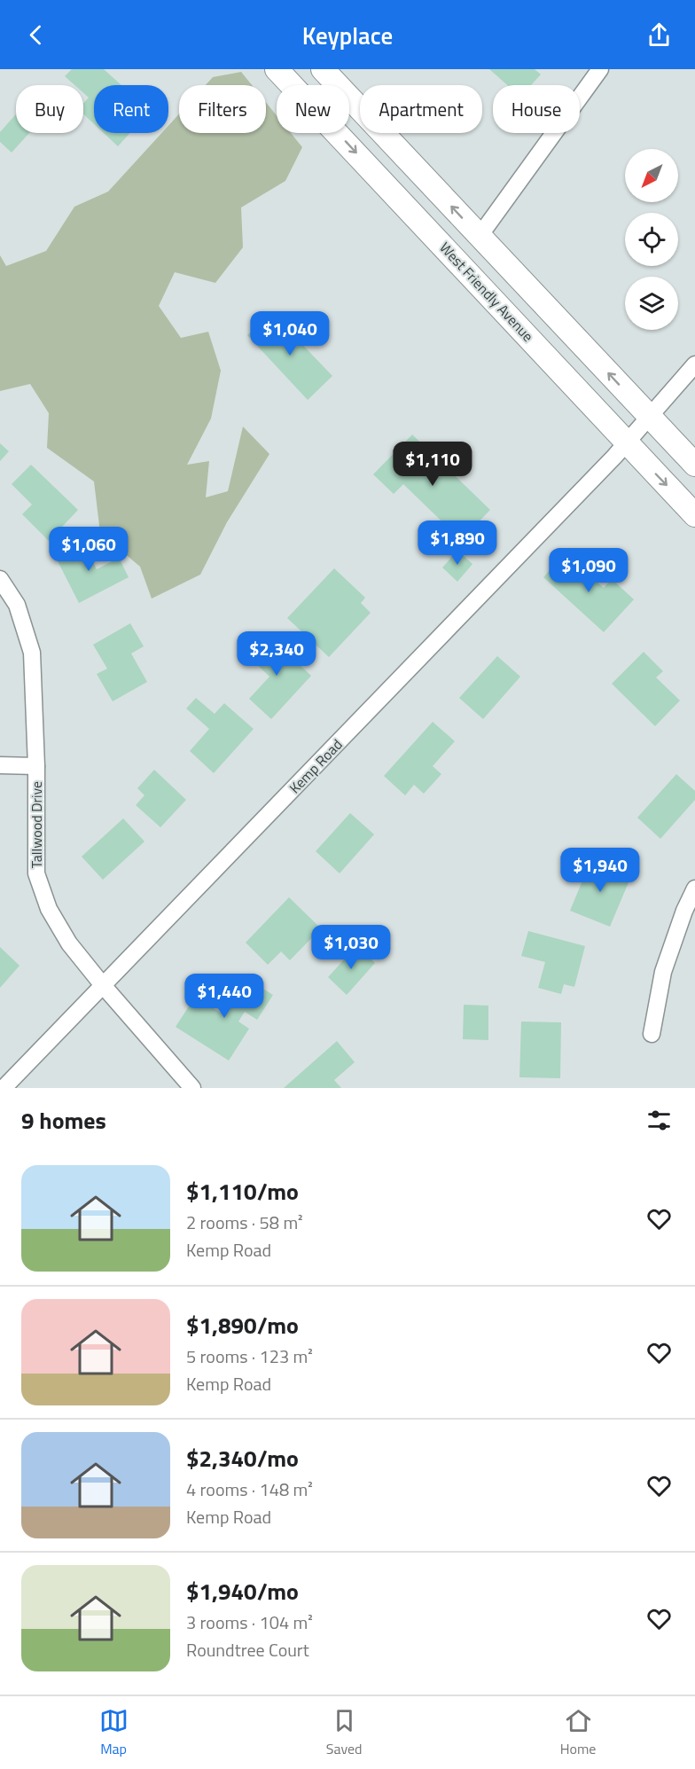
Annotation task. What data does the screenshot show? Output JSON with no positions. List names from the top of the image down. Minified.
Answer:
{"streets":{"main road":["West Friendly Avenue"],"street":["Kemp Road","Tallwood Drive"]},"crossings":[["West Friendly Avenue","Kemp Road"],["Kemp Road","Tallwood Drive"]],"north":"bottom left","page":{"header":"Keyplace","chip":["Buy","Rent","Filters","New","Apartment","House"],"price":["$1,040","$1,110","$1,890","$1,060","$1,090","$2,340","$1,940","$1,030","$1,440"],"heading":"9 homes","list":[{"name":"$1,110/mo","note":"2 rooms · 58 m² · Kemp Road"},{"name":"$1,890/mo","note":"5 rooms · 123 m² · Kemp Road"},{"name":"$2,340/mo","note":"4 rooms · 148 m² · Kemp Road"},{"name":"$1,940/mo","note":"3 rooms · 104 m² · Roundtree Court"}],"tabs":["Map","Saved","Home"]}}
